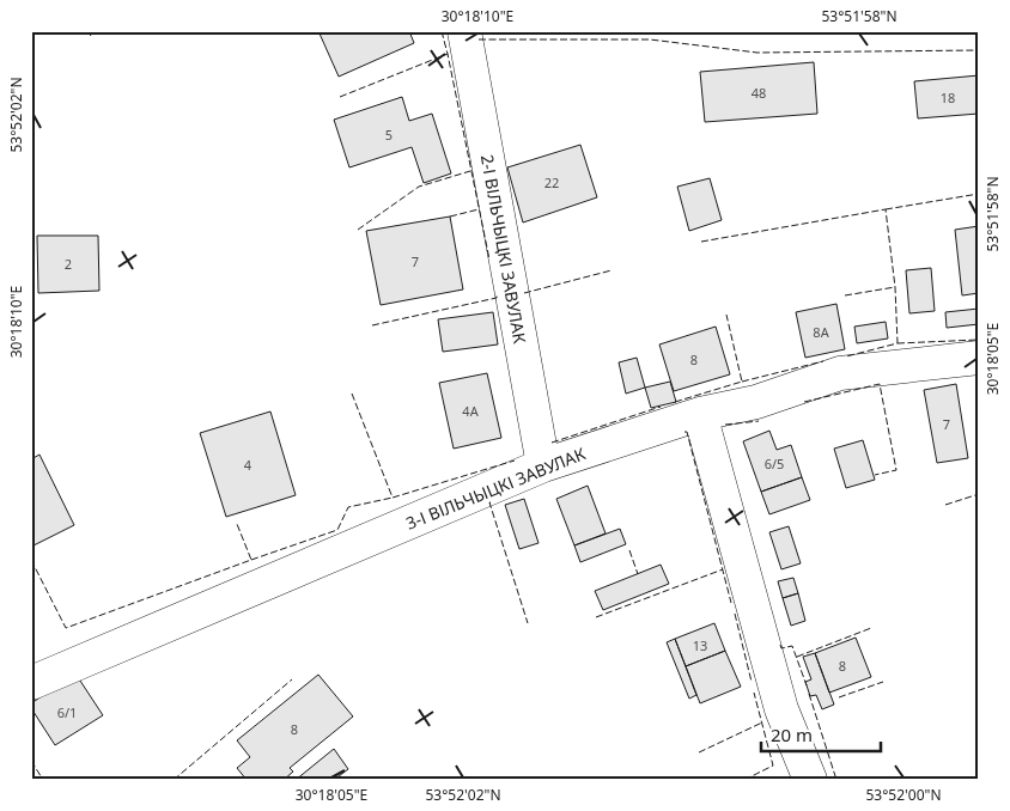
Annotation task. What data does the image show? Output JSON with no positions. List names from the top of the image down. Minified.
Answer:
{"streets":{"street":["2-І ВІЛЬЧЫЦКІ ЗАВУЛАК","3-І ВІЛЬЧЫЦКІ ЗАВУЛАК"]},"crossings":[["2-І ВІЛЬЧЫЦКІ ЗАВУЛАК","3-І ВІЛЬЧЫЦКІ ЗАВУЛАК"]],"house_numbers":["48","18","5","22","7","2","8А","8","4А","7","6/5","4","13","8","6/1","8"],"scale_bar":"20 m","coordinates":["30°18'10\"E","53°51'58\"N","53°52'02\"N","30°18'05\"E","53°52'00\"N"]}
